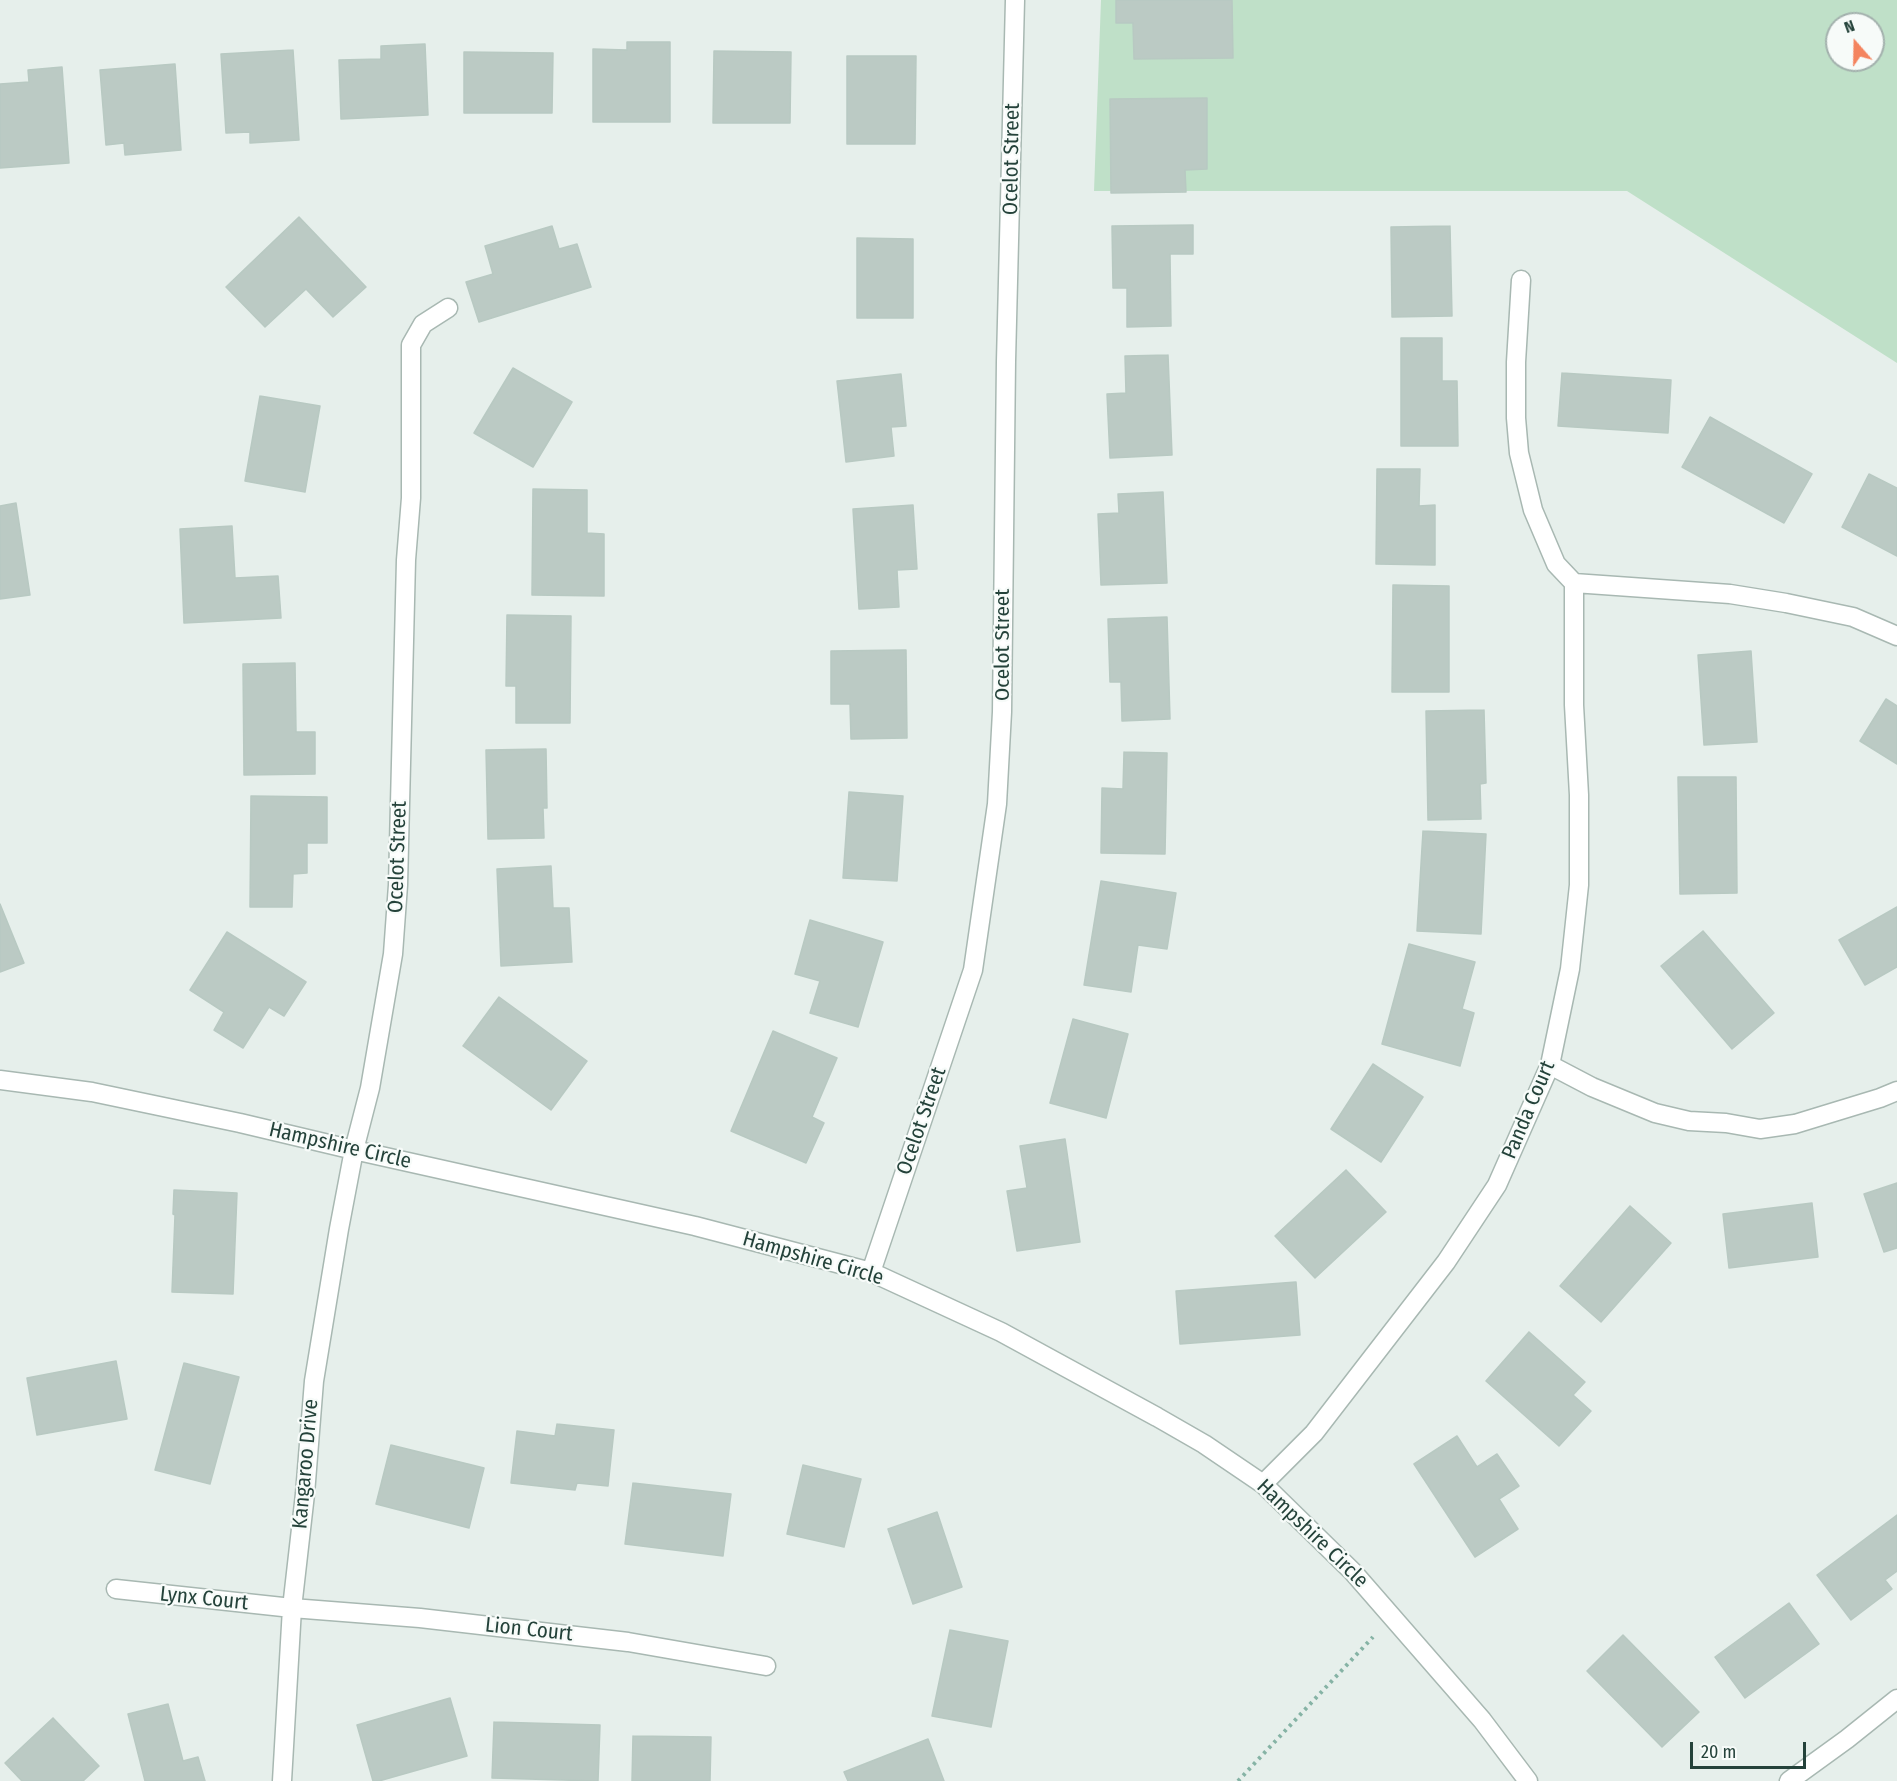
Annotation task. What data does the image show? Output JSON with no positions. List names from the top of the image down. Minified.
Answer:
{"streets":{"street":["Ocelot Street","Panda Court","Hampshire Circle","Kangaroo Drive","Lynx Court","Lion Court"]},"crossings":[["Ocelot Street","Hampshire Circle"],["Ocelot Street","Kangaroo Drive"],["Panda Court","Hampshire Circle"],["Hampshire Circle","Kangaroo Drive"],["Kangaroo Drive","Lynx Court"],["Kangaroo Drive","Lion Court"],["Lynx Court","Lion Court"]],"scale_bar":"20 m","north":"top"}
